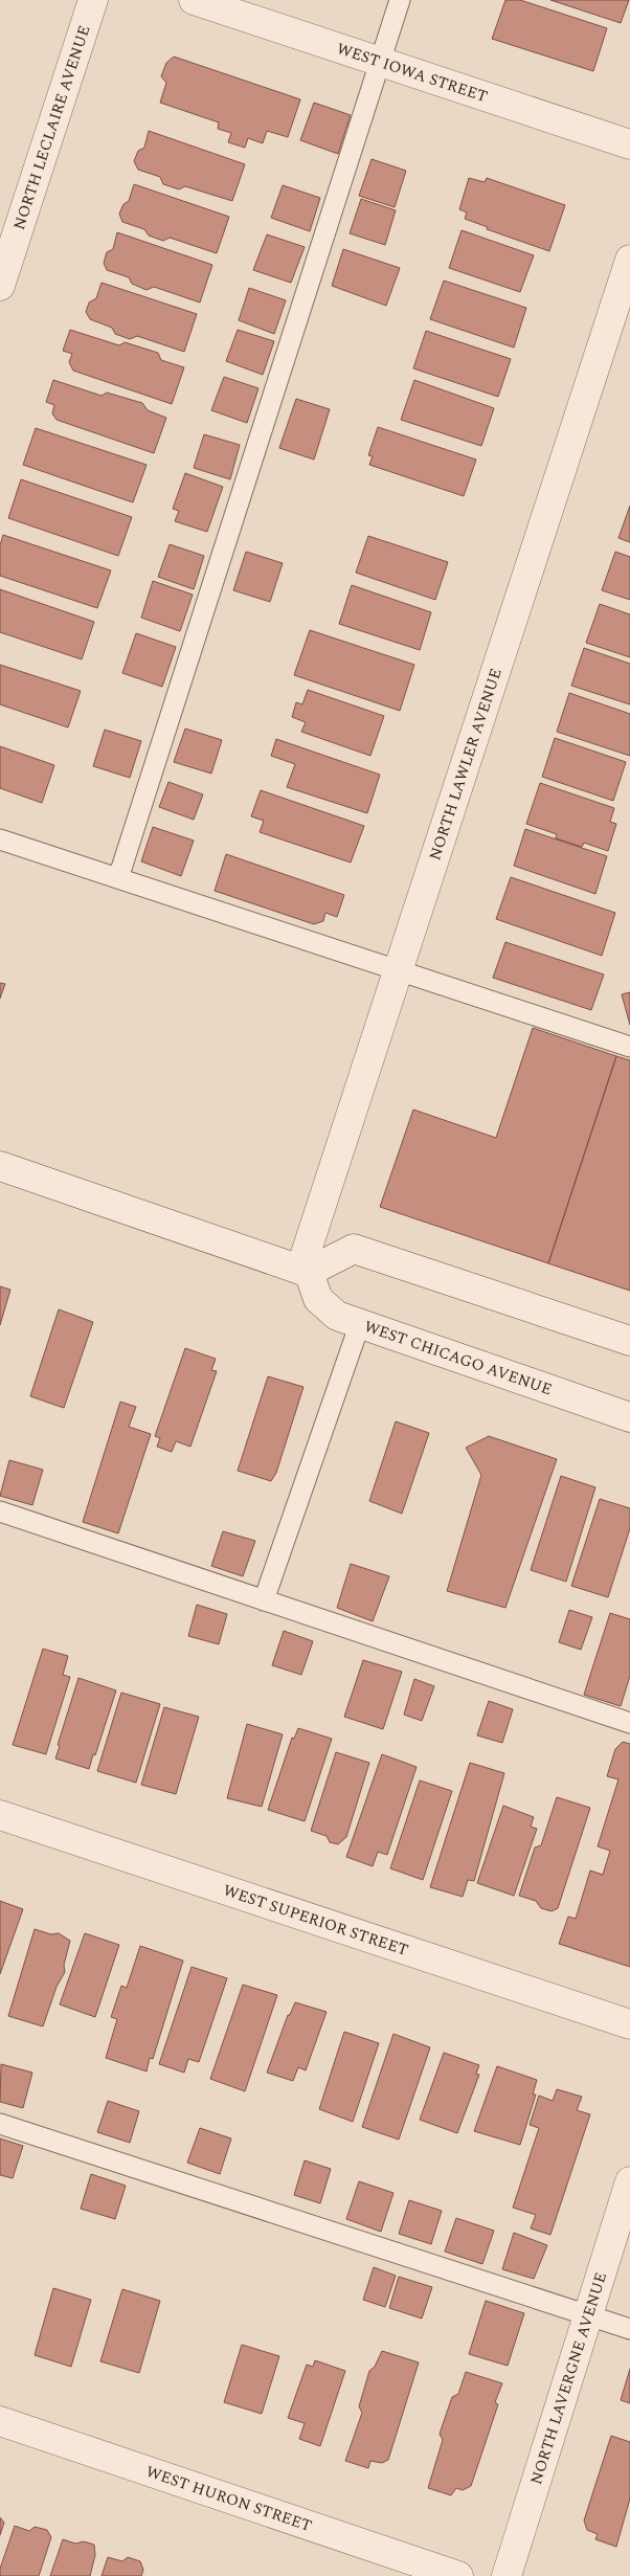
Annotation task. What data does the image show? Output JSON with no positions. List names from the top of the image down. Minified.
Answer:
{"streets":{"street":["WEST IOWA STREET","NORTH LECLAIRE AVENUE","NORTH LAWLER AVENUE","WEST CHICAGO AVENUE","WEST SUPERIOR STREET","NORTH LAVERGNE AVENUE","WEST HURON STREET"]},"crossings":[["NORTH LAWLER AVENUE","WEST CHICAGO AVENUE"]]}
